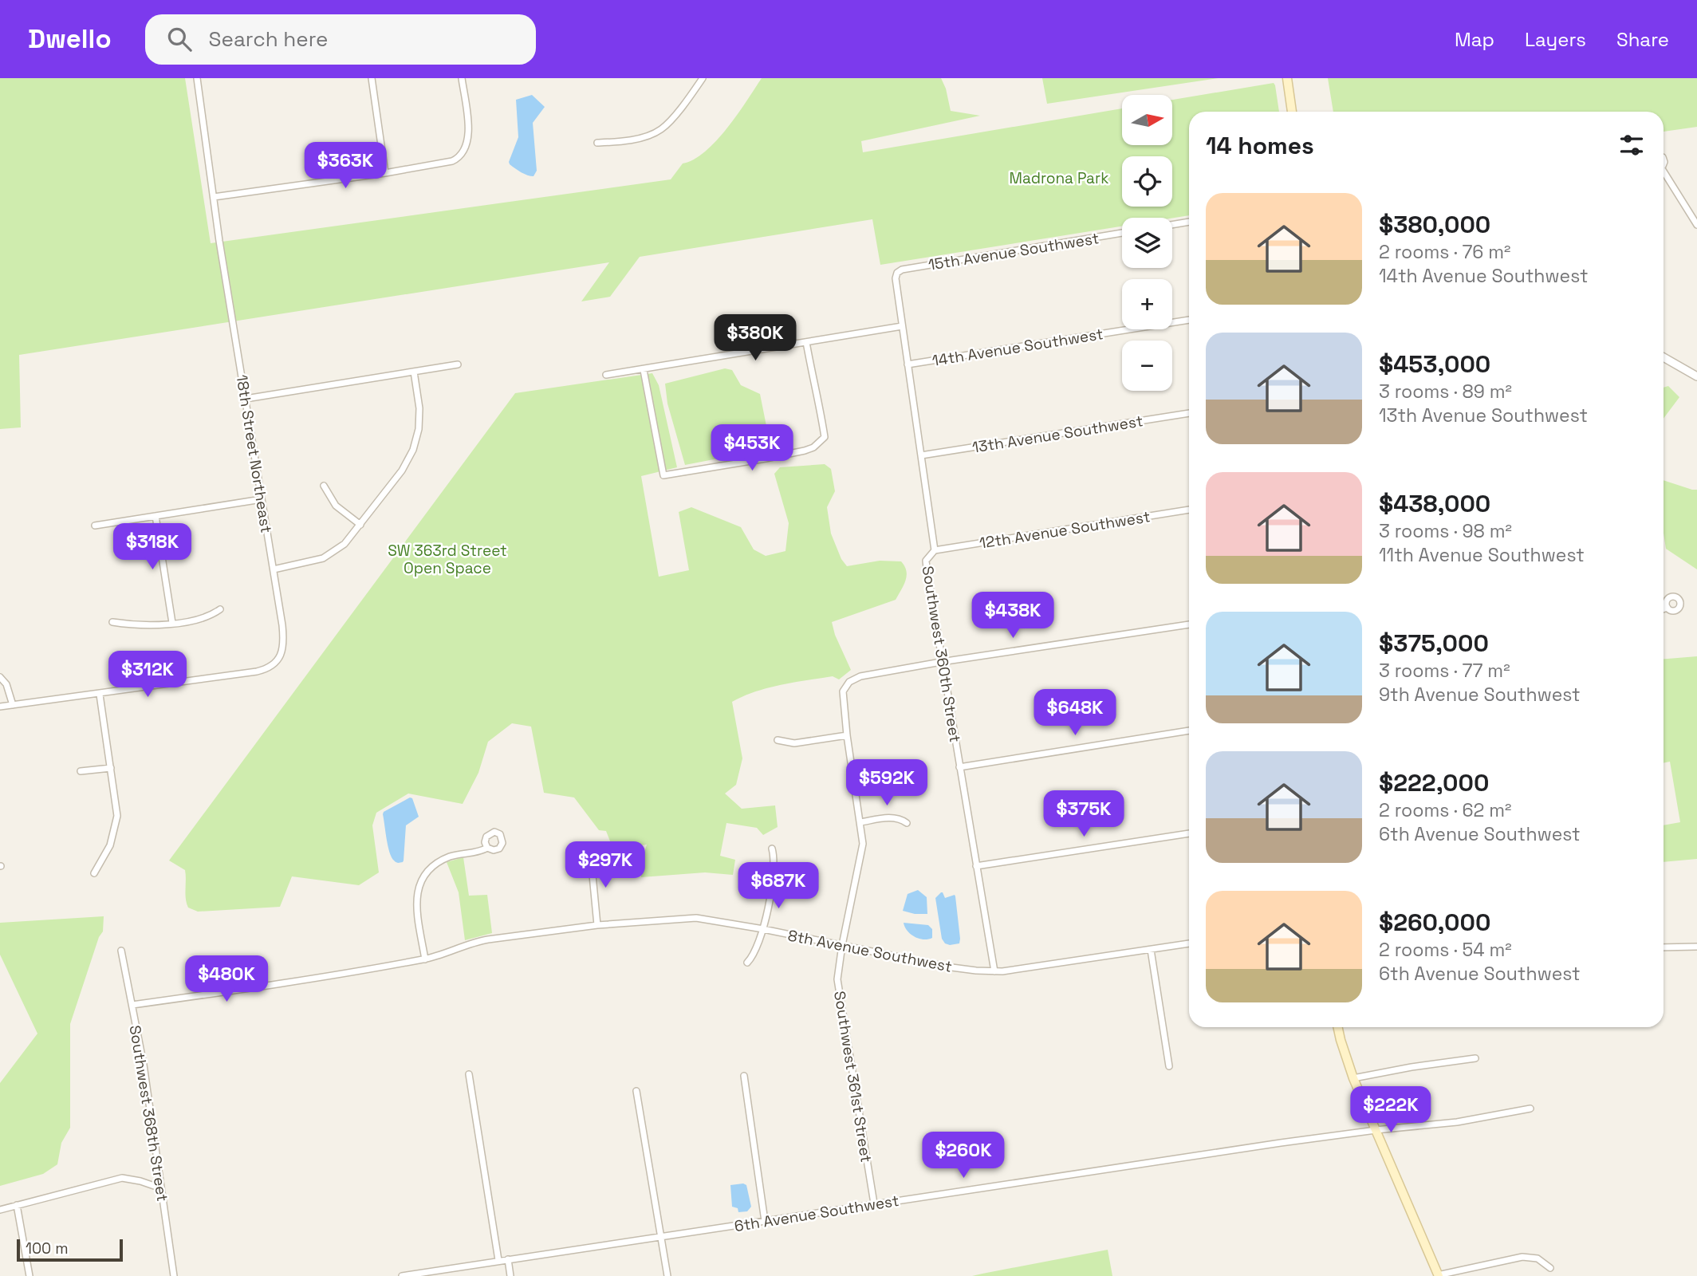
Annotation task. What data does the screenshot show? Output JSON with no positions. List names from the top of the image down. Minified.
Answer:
{"streets":{"street":["15th Avenue Southwest","14th Avenue Southwest","13th Avenue Southwest","18th Street Northeast","12th Avenue Southwest","Southwest 360th Street","8th Avenue Southwest","Southwest 361st Street","Southwest 368th Street","6th Avenue Southwest"]},"crossings":[["15th Avenue Southwest","Southwest 360th Street"],["14th Avenue Southwest","Southwest 360th Street"],["13th Avenue Southwest","Southwest 360th Street"],["12th Avenue Southwest","Southwest 360th Street"],["Southwest 360th Street","8th Avenue Southwest"],["Southwest 360th Street","Southwest 361st Street"],["8th Avenue Southwest","Southwest 361st Street"],["8th Avenue Southwest","Southwest 368th Street"],["Southwest 361st Street","6th Avenue Southwest"]],"parks":["Madrona Park","SW 363rd Street Open Space"],"scale_bar":"100 m","north":"right","page":{"header":"Dwello","search":"Search here","nav":["Map","Layers","Share"],"map_buttons":["+","−"],"heading":"14 homes","price":["$363K","$380K","$453K","$318K","$438K","$312K","$648K","$592K","$375K","$297K","$687K","$480K","$222K","$260K"],"list":[{"name":"$380,000","note":"2 rooms · 76 m² · 14th Avenue Southwest"},{"name":"$453,000","note":"3 rooms · 89 m² · 13th Avenue Southwest"},{"name":"$438,000","note":"3 rooms · 98 m² · 11th Avenue Southwest"},{"name":"$375,000","note":"3 rooms · 77 m² · 9th Avenue Southwest"},{"name":"$222,000","note":"2 rooms · 62 m² · 6th Avenue Southwest"},{"name":"$260,000","note":"2 rooms · 54 m² · 6th Avenue Southwest"}],"scale":"100 m"}}
